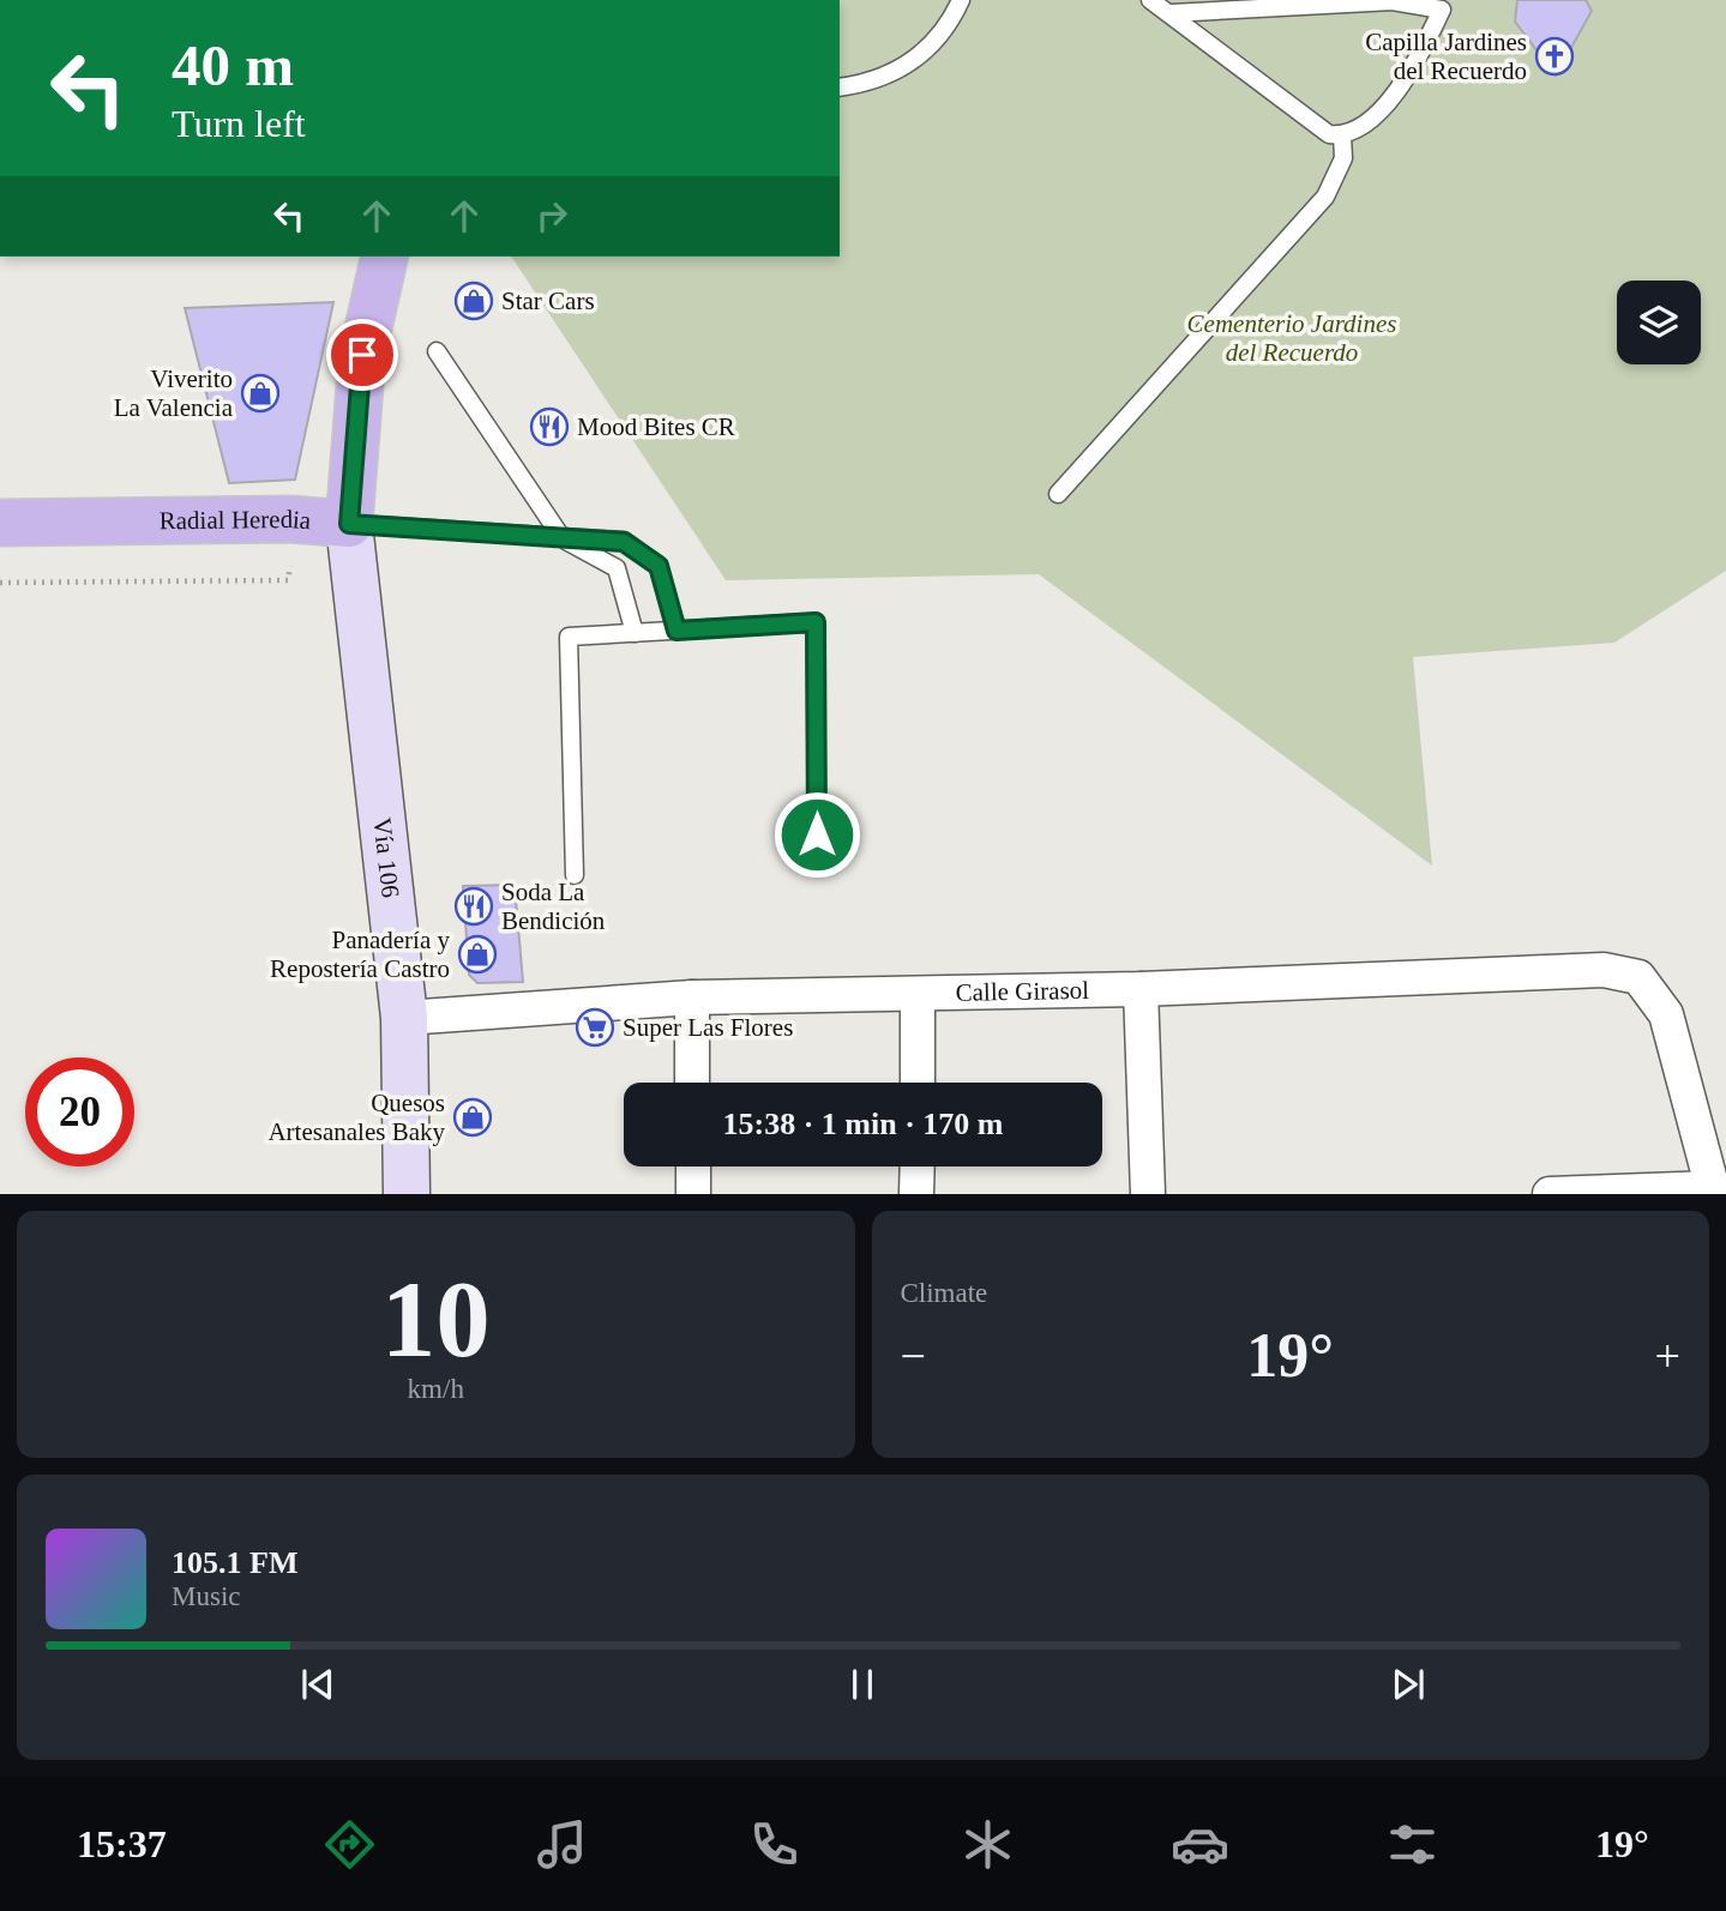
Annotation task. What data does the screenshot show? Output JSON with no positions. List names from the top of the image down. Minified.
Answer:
{"streets":{"main road":["Radial Heredia","Vía 106"],"street":["Calle Girasol"]},"crossings":[["Radial Heredia","Vía 106"],["Vía 106","Calle Girasol"]],"parks":["Cementerio Jardines del Recuerdo"],"places":{"church":["Capilla Jardines del Recuerdo"],"shop":["Star Cars","Viverito La Valencia","Panadería y Repostería Castro","Quesos Artesanales Baky"],"restaurant":["Mood Bites CR","Soda La Bendición"],"supermarket":["Super Las Flores"]},"page":{"turn":["40 m","Turn left"],"limit":"20","trip":"15:38 · 1 min · 170 m","tile":[["10","km/h"],"Climate"],"heat":["−","19°","+"],"song":["105.1 FM","Music"],"tabs":["15:37","19°"]}}
